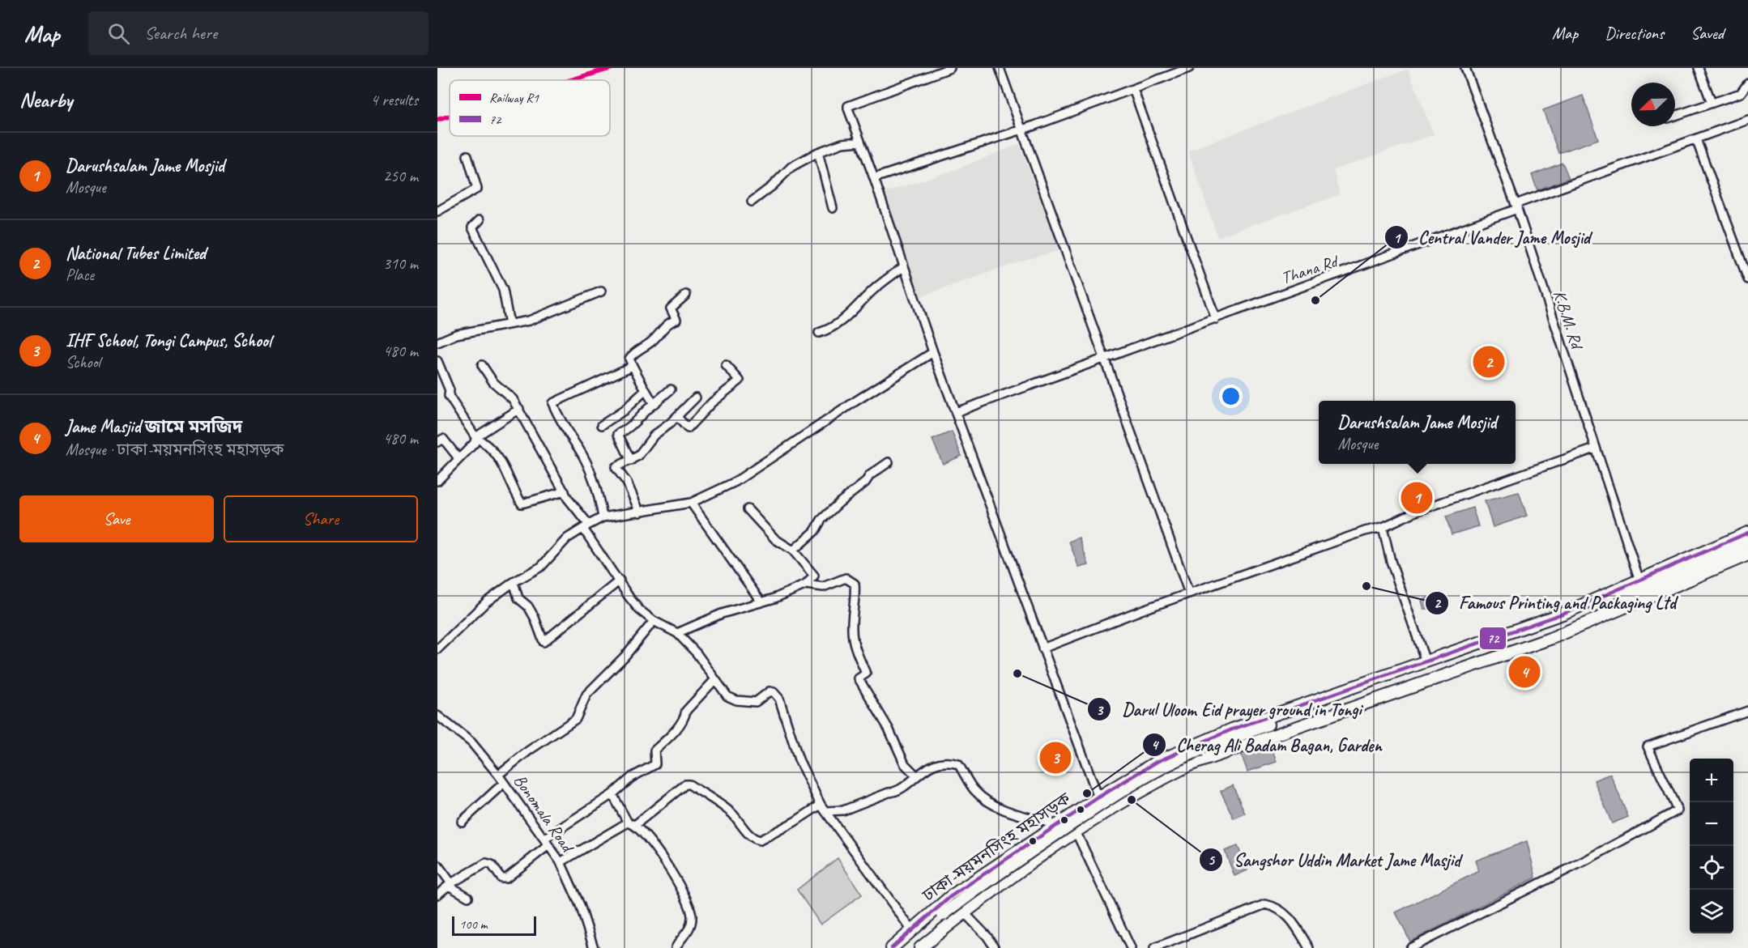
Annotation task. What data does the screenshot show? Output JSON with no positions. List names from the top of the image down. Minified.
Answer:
{"streets":{"highway":["ঢাকা-ময়মনসিংহ মহাসড়ক"],"street":["Thana Rd","K.B.M. Rd","Bonomala Road"]},"crossings":[["Thana Rd","K.B.M. Rd"],["K.B.M. Rd","ঢাকা-ময়মনসিংহ মহাসড়ক"]],"places":["Central Vander Jame Mosjid","Famous Printing and Packaging Ltd","Darul Uloom Eid prayer ground in Tongi","Cherag Ali Badam Bagan, Garden","Sangshor Uddin Market Jame Masjid"],"lines":["rail line R1","transit line 72"],"legend":["Railway R1","72"],"scale_bar":"100 m","north":"bottom left","page":{"header":"Map","search":"Search here","nav":["Map","Directions","Saved"],"heading":["Nearby","4 results"],"list":[{"mark":"1","name":"Darushsalam Jame Mosjid","note":"Mosque","value":"250 m"},{"mark":"2","name":"National Tubes Limited","note":"Place","value":"310 m"},{"mark":"3","name":"IHF School, Tongi Campus, School","note":"School","value":"480 m"},{"mark":"4","name":"Jame Masjid জামে মসজিদ","note":"Mosque · ঢাকা-ময়মনসিংহ মহাসড়ক","value":"480 m"}],"pins":["2","1","4","3"],"popup":["Darushsalam Jame Mosjid","Mosque"],"buttons":["Save","Share"],"map_buttons":["+","−"],"scale":"100 m"}}
